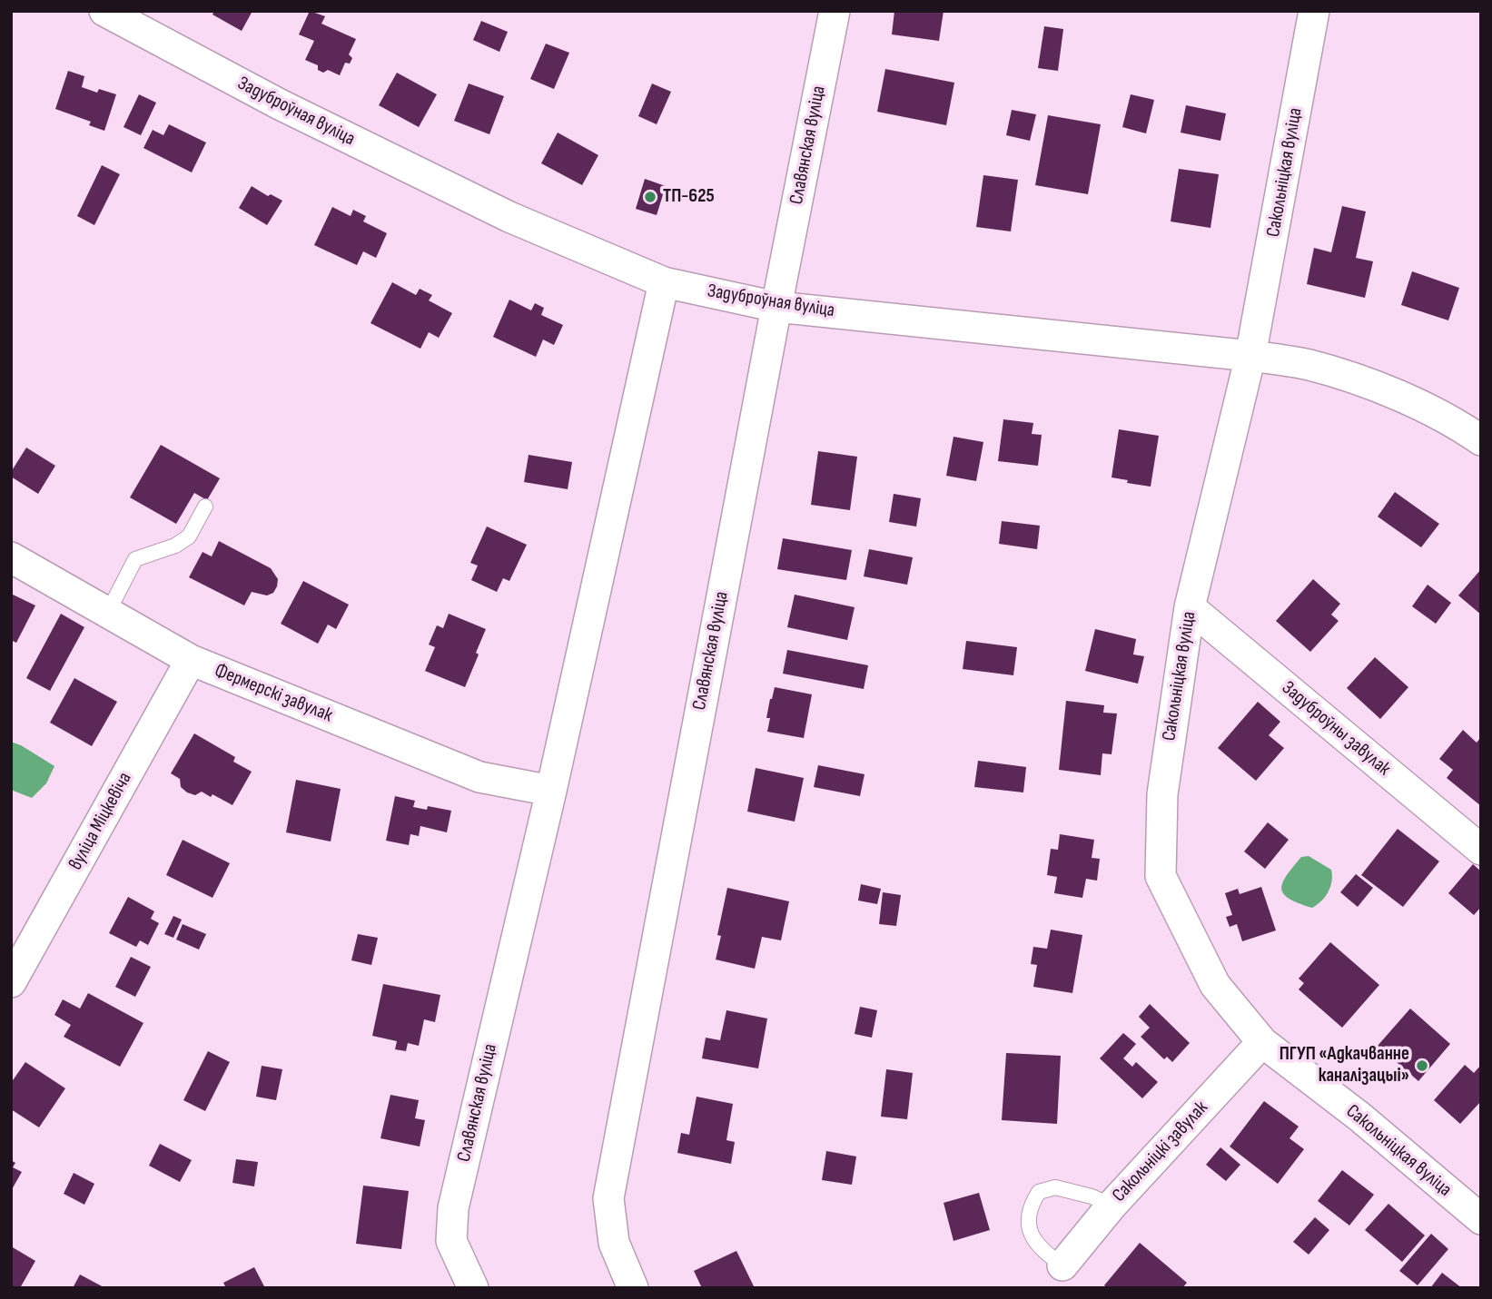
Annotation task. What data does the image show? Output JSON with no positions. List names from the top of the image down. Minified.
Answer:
{"streets":{"street":["Задуброўная вуліца","Славянская вуліца","Сакольніцкая вуліца","Фермерскі завулак","Задуброўны завулак","вуліца Міцкевіча","Сакольніцкі завулак"]},"crossings":[["Задуброўная вуліца","Славянская вуліца"],["Задуброўная вуліца","Сакольніцкая вуліца"],["Славянская вуліца","Фермерскі завулак"],["Сакольніцкая вуліца","Задуброўны завулак"],["Сакольніцкая вуліца","Сакольніцкі завулак"],["Фермерскі завулак","вуліца Міцкевіча"]],"places":["ТП-625","ПГУП «Адкачванне каналізацыі»"]}
